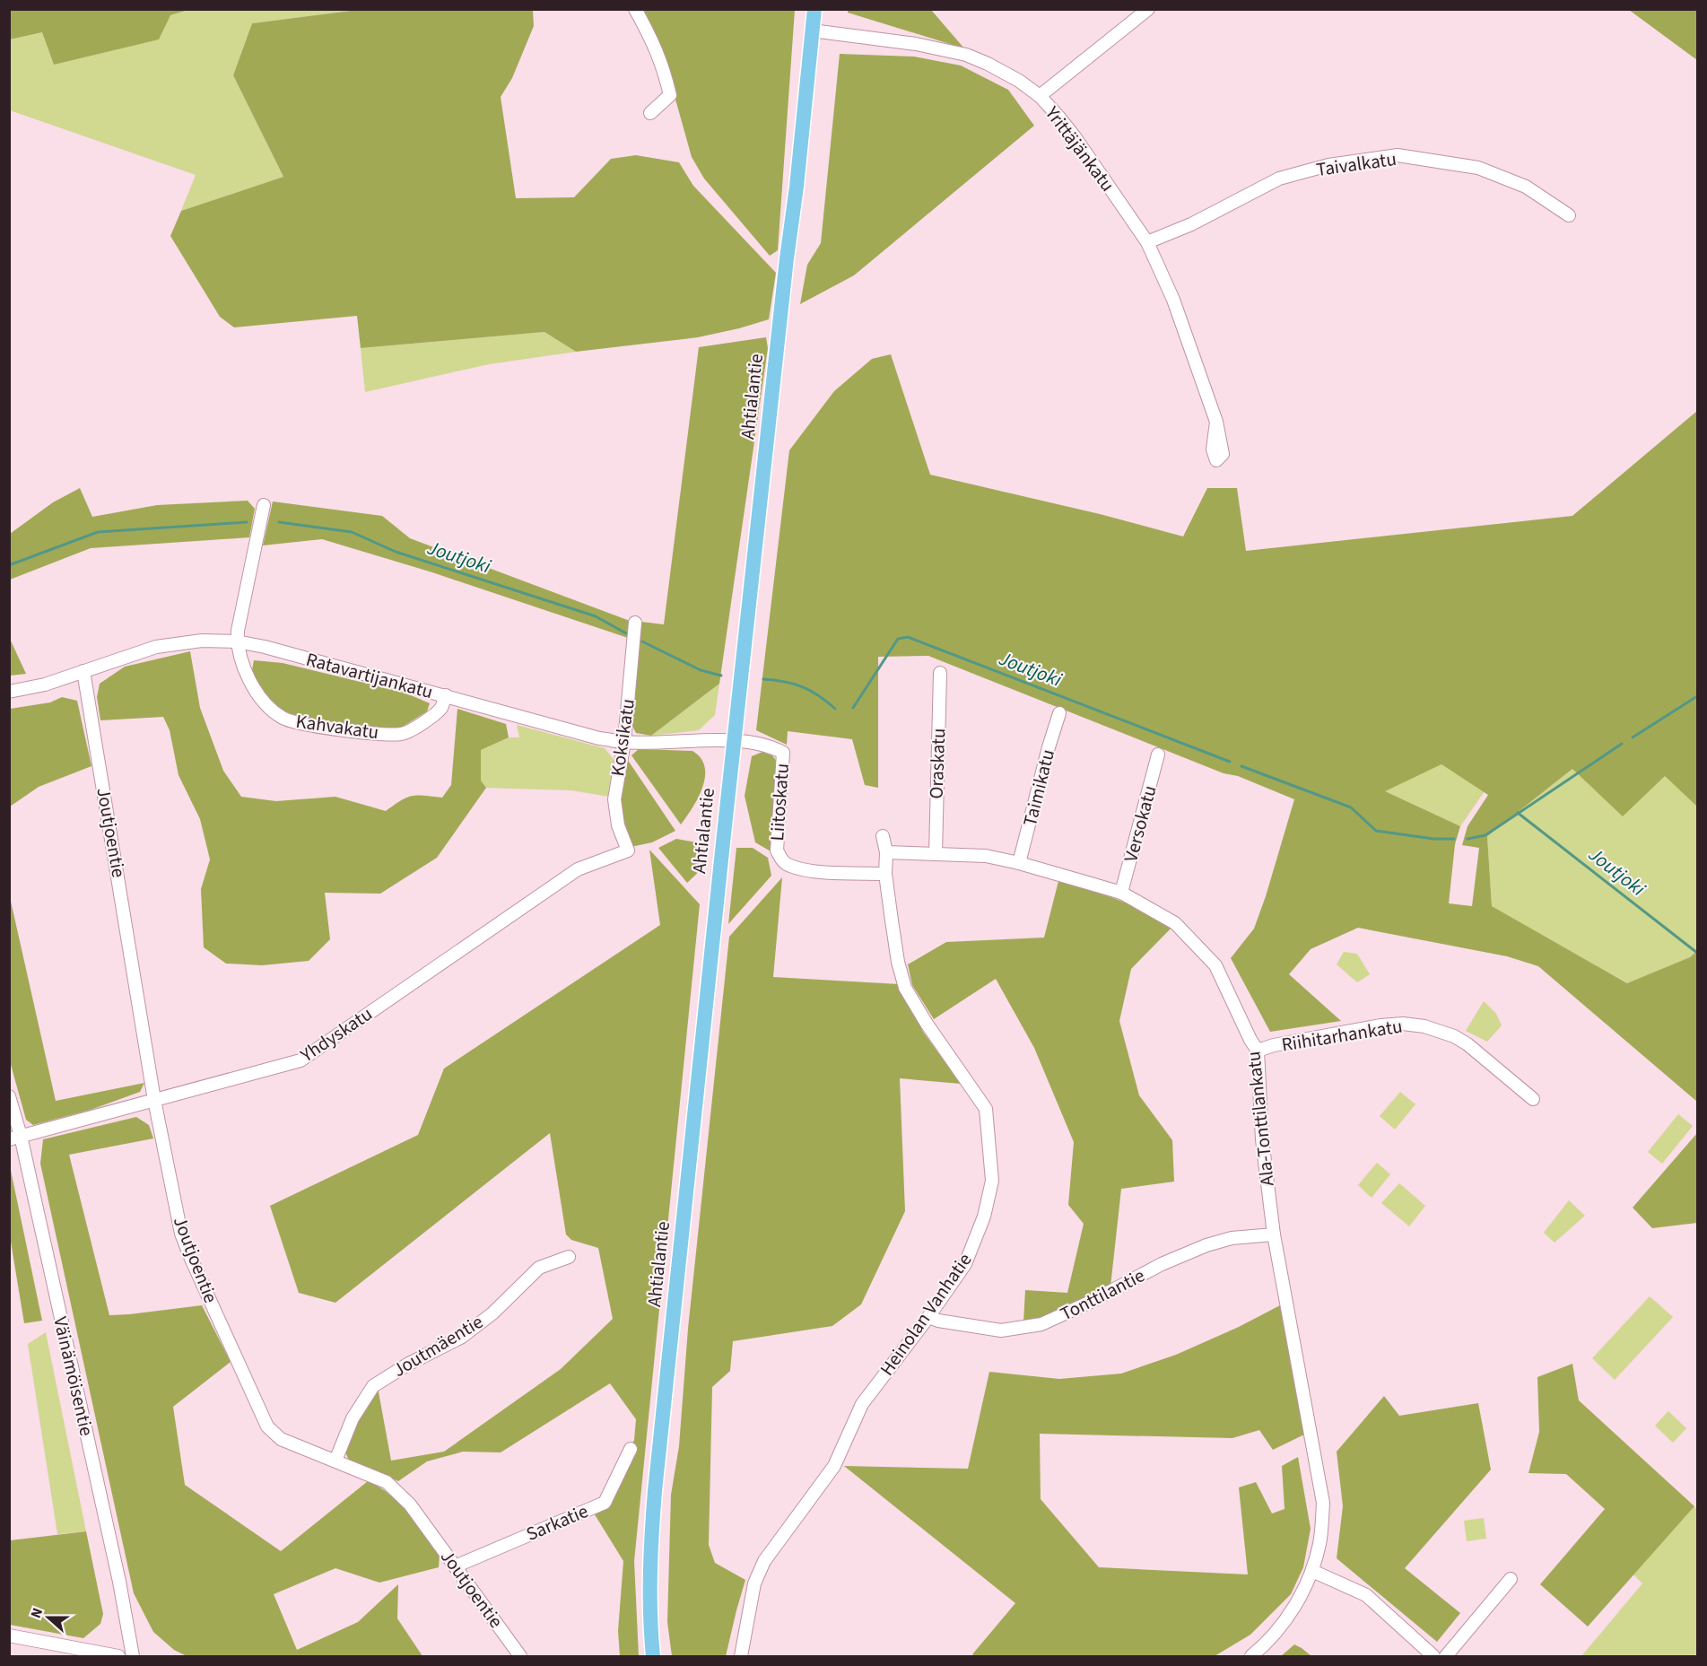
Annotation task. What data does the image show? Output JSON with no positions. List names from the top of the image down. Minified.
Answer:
{"streets":{"main road":["Ahtialantie"],"street":["Yrittäjänkatu","Taivalkatu","Ratavartijankatu","Kahvakatu","Koksikatu","Oraskatu","Taimikatu","Liitoskatu","Versokatu","Joutjoentie","Yhdyskatu","Riihitarhankatu","Ala-Tonttilankatu","Tonttilantie","Heinolan Vanhatie","Joutmäentie","Väinämöisentie","Sarkatie"]},"crossings":[["Yrittäjänkatu","Taivalkatu"],["Yrittäjänkatu","Ahtialantie"],["Ahtialantie","Ratavartijankatu"],["Ahtialantie","Liitoskatu"],["Ratavartijankatu","Kahvakatu"],["Ratavartijankatu","Koksikatu"],["Ratavartijankatu","Liitoskatu"],["Ratavartijankatu","Joutjoentie"],["Koksikatu","Yhdyskatu"],["Oraskatu","Ala-Tonttilankatu"],["Taimikatu","Ala-Tonttilankatu"],["Liitoskatu","Heinolan Vanhatie"],["Versokatu","Ala-Tonttilankatu"],["Joutjoentie","Yhdyskatu"],["Joutjoentie","Joutmäentie"],["Joutjoentie","Sarkatie"],["Yhdyskatu","Väinämöisentie"],["Riihitarhankatu","Ala-Tonttilankatu"],["Ala-Tonttilankatu","Tonttilantie"],["Ala-Tonttilankatu","Heinolan Vanhatie"],["Tonttilantie","Heinolan Vanhatie"]],"water":["Joutjoki"],"north":"left"}
